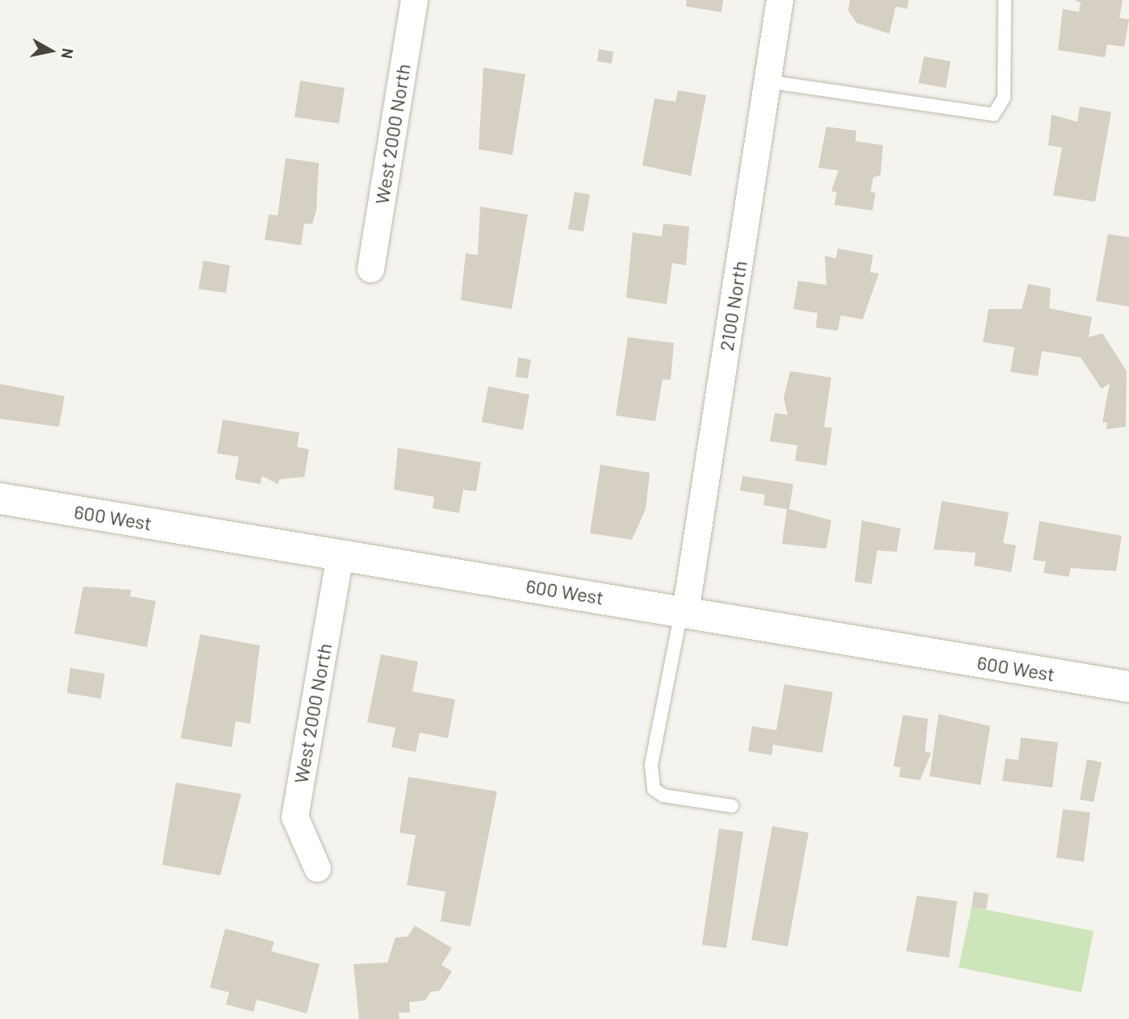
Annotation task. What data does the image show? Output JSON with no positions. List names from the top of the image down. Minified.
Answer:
{"streets":{"street":["West 2000 North","2100 North","600 West"]},"crossings":[["West 2000 North","600 West"],["2100 North","600 West"]],"north":"right"}
